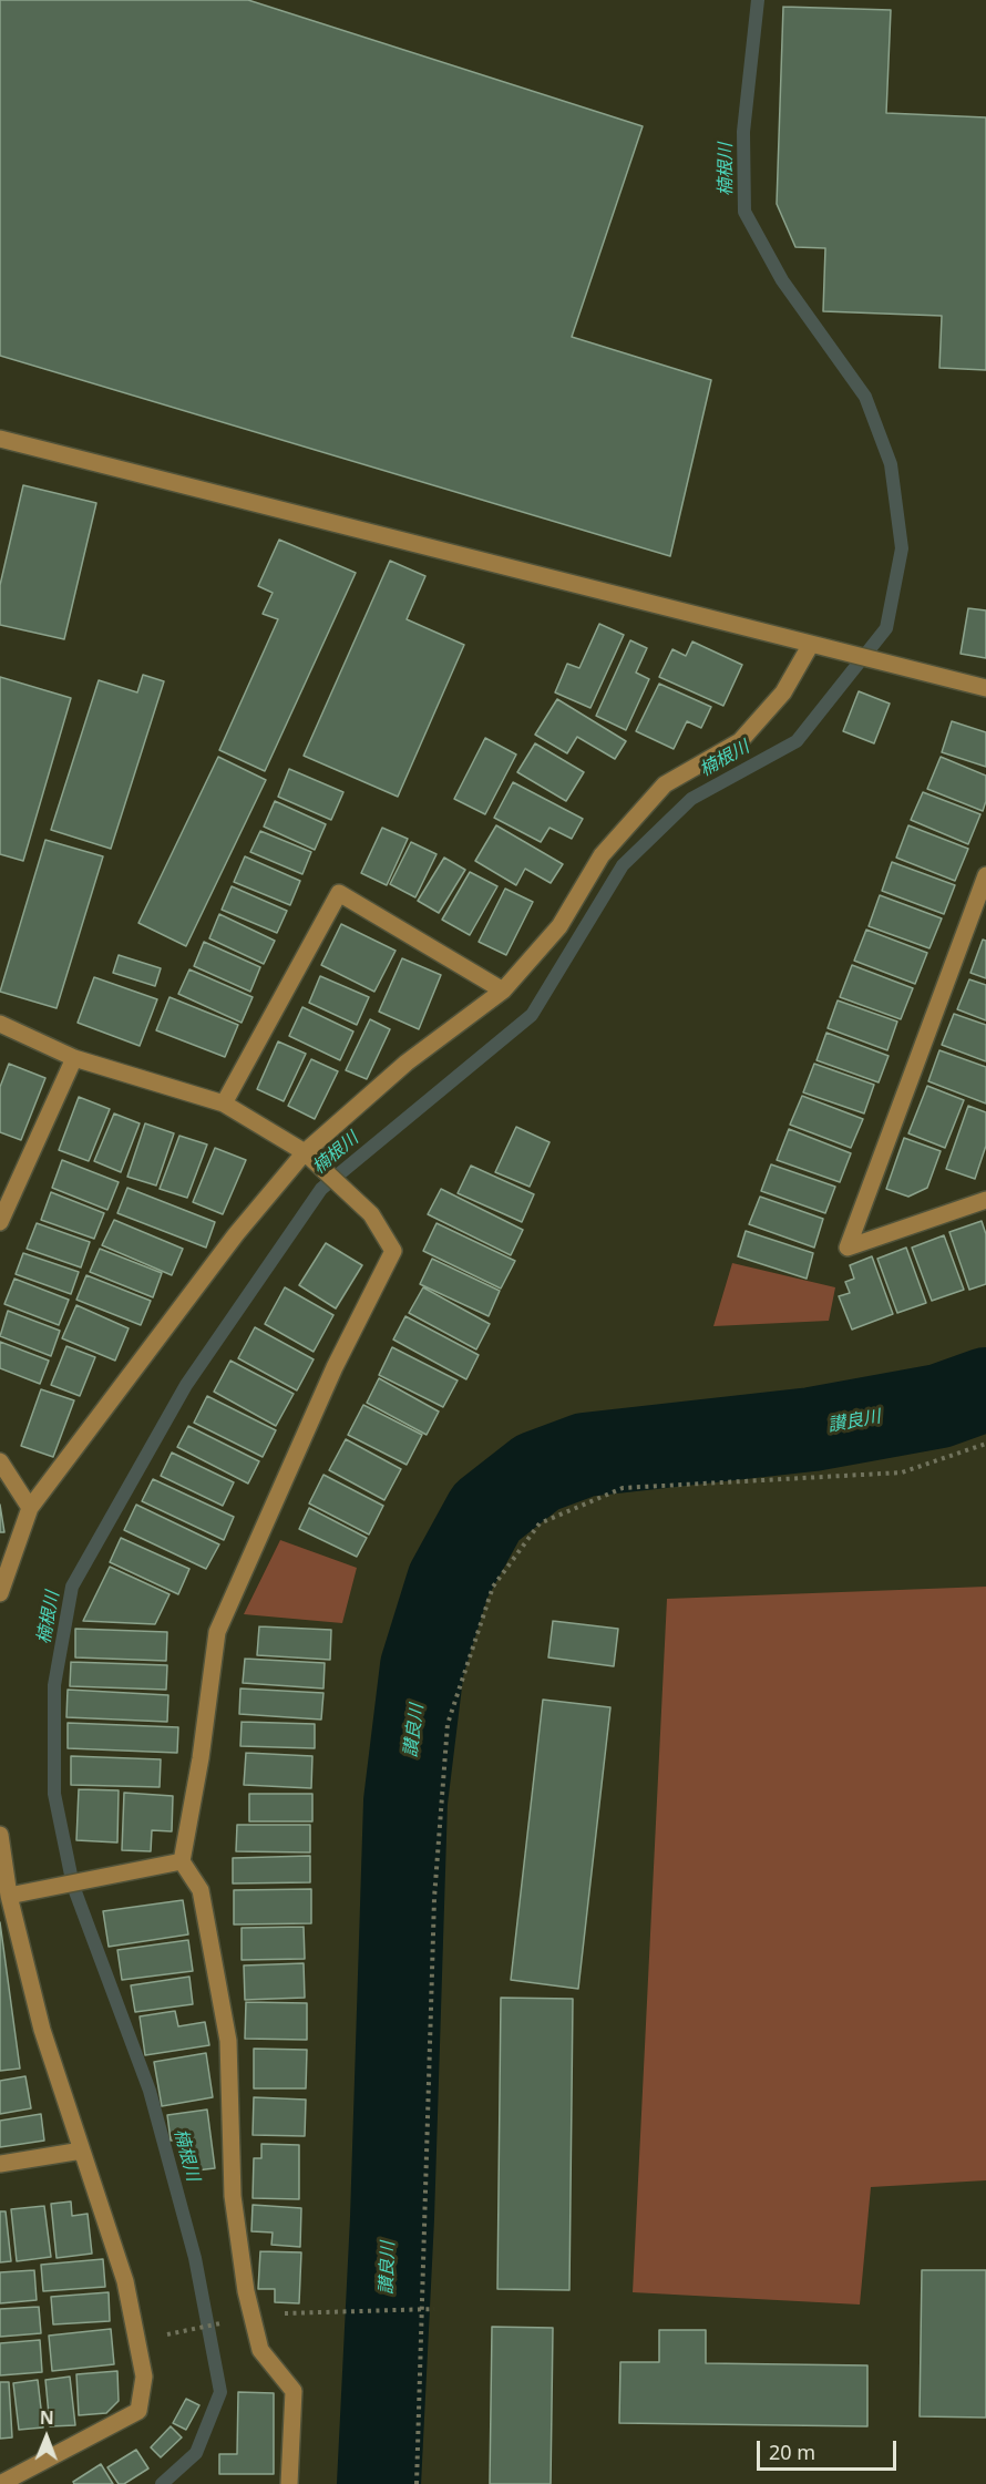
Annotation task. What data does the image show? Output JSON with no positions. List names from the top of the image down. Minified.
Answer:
{"water":["楠根川","讃良川"],"scale_bar":"20 m","north":"top"}
